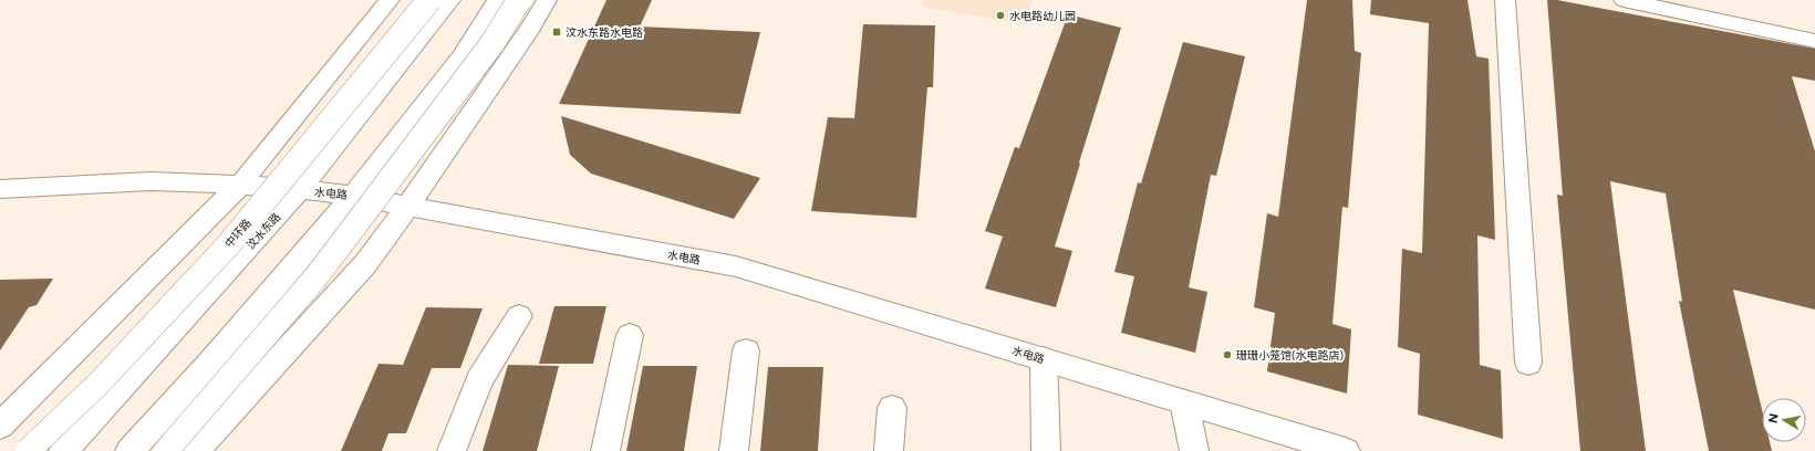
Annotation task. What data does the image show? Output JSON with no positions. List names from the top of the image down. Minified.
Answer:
{"streets":{"main road":["水电路","汶水东路","中环路"]},"crossings":[["水电路","汶水东路"]],"places":{"other":["水电路幼儿园","珊珊小笼馆(水电路店)"],"transit":["汶水东路水电路"]},"north":"left"}
